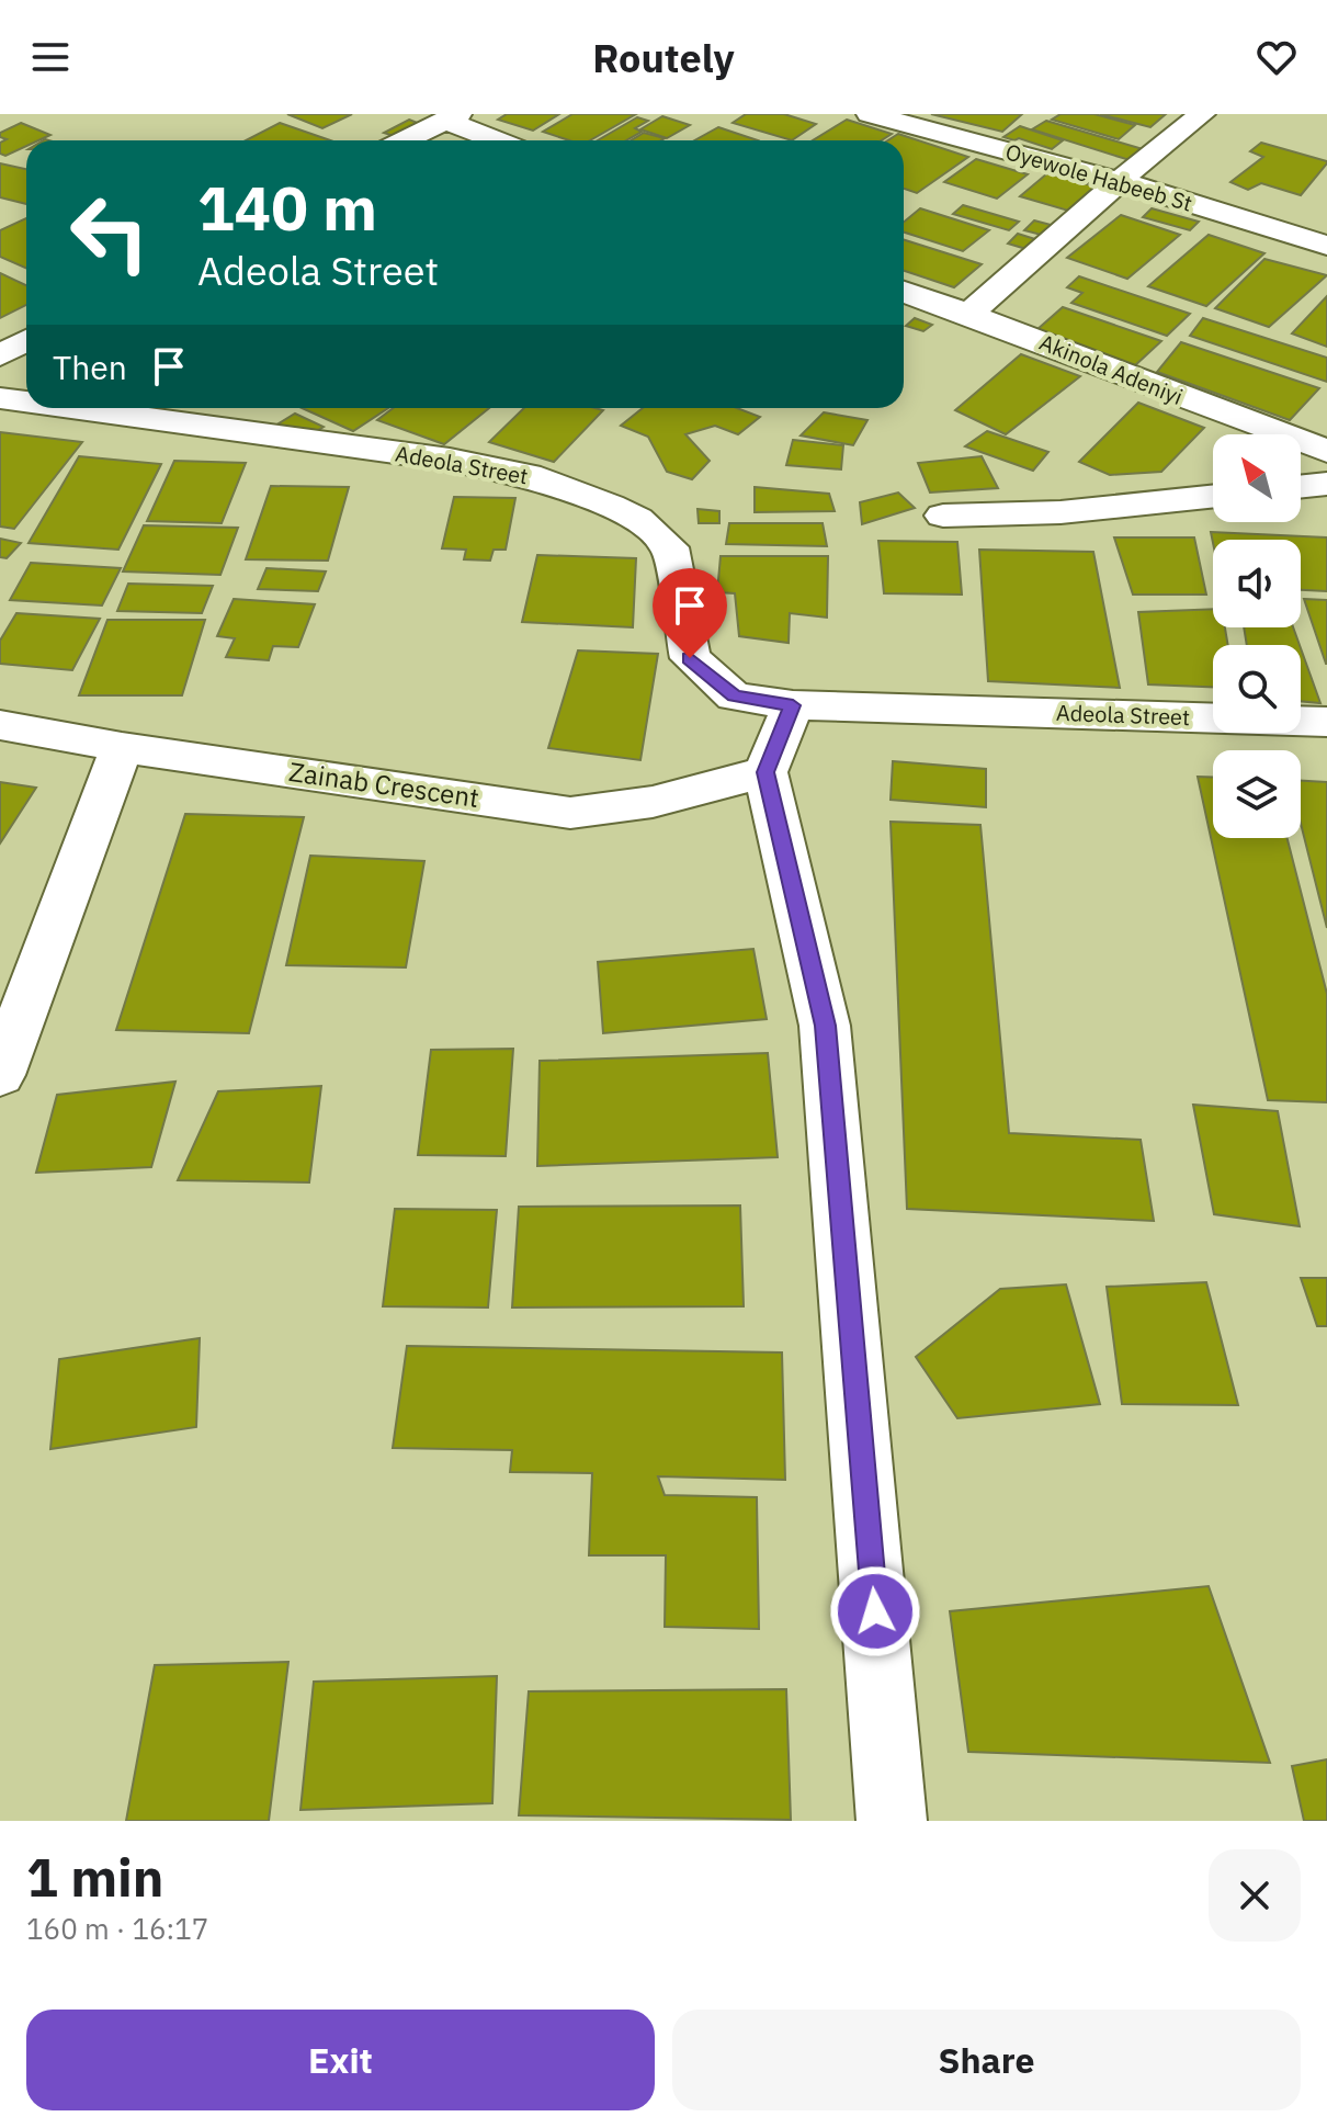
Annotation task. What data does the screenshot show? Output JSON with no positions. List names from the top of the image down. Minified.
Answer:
{"streets":{"street":["Oyewole Habeeb St","Akinola Adeniyi","Adeola Street","Zainab Crescent"]},"north":"top left","page":{"header":"Routely","turn":["140 m","Adeola Street"],"then":"Then","heading":["1 min","160 m · 16:17"],"buttons":["Exit","Share"]}}
